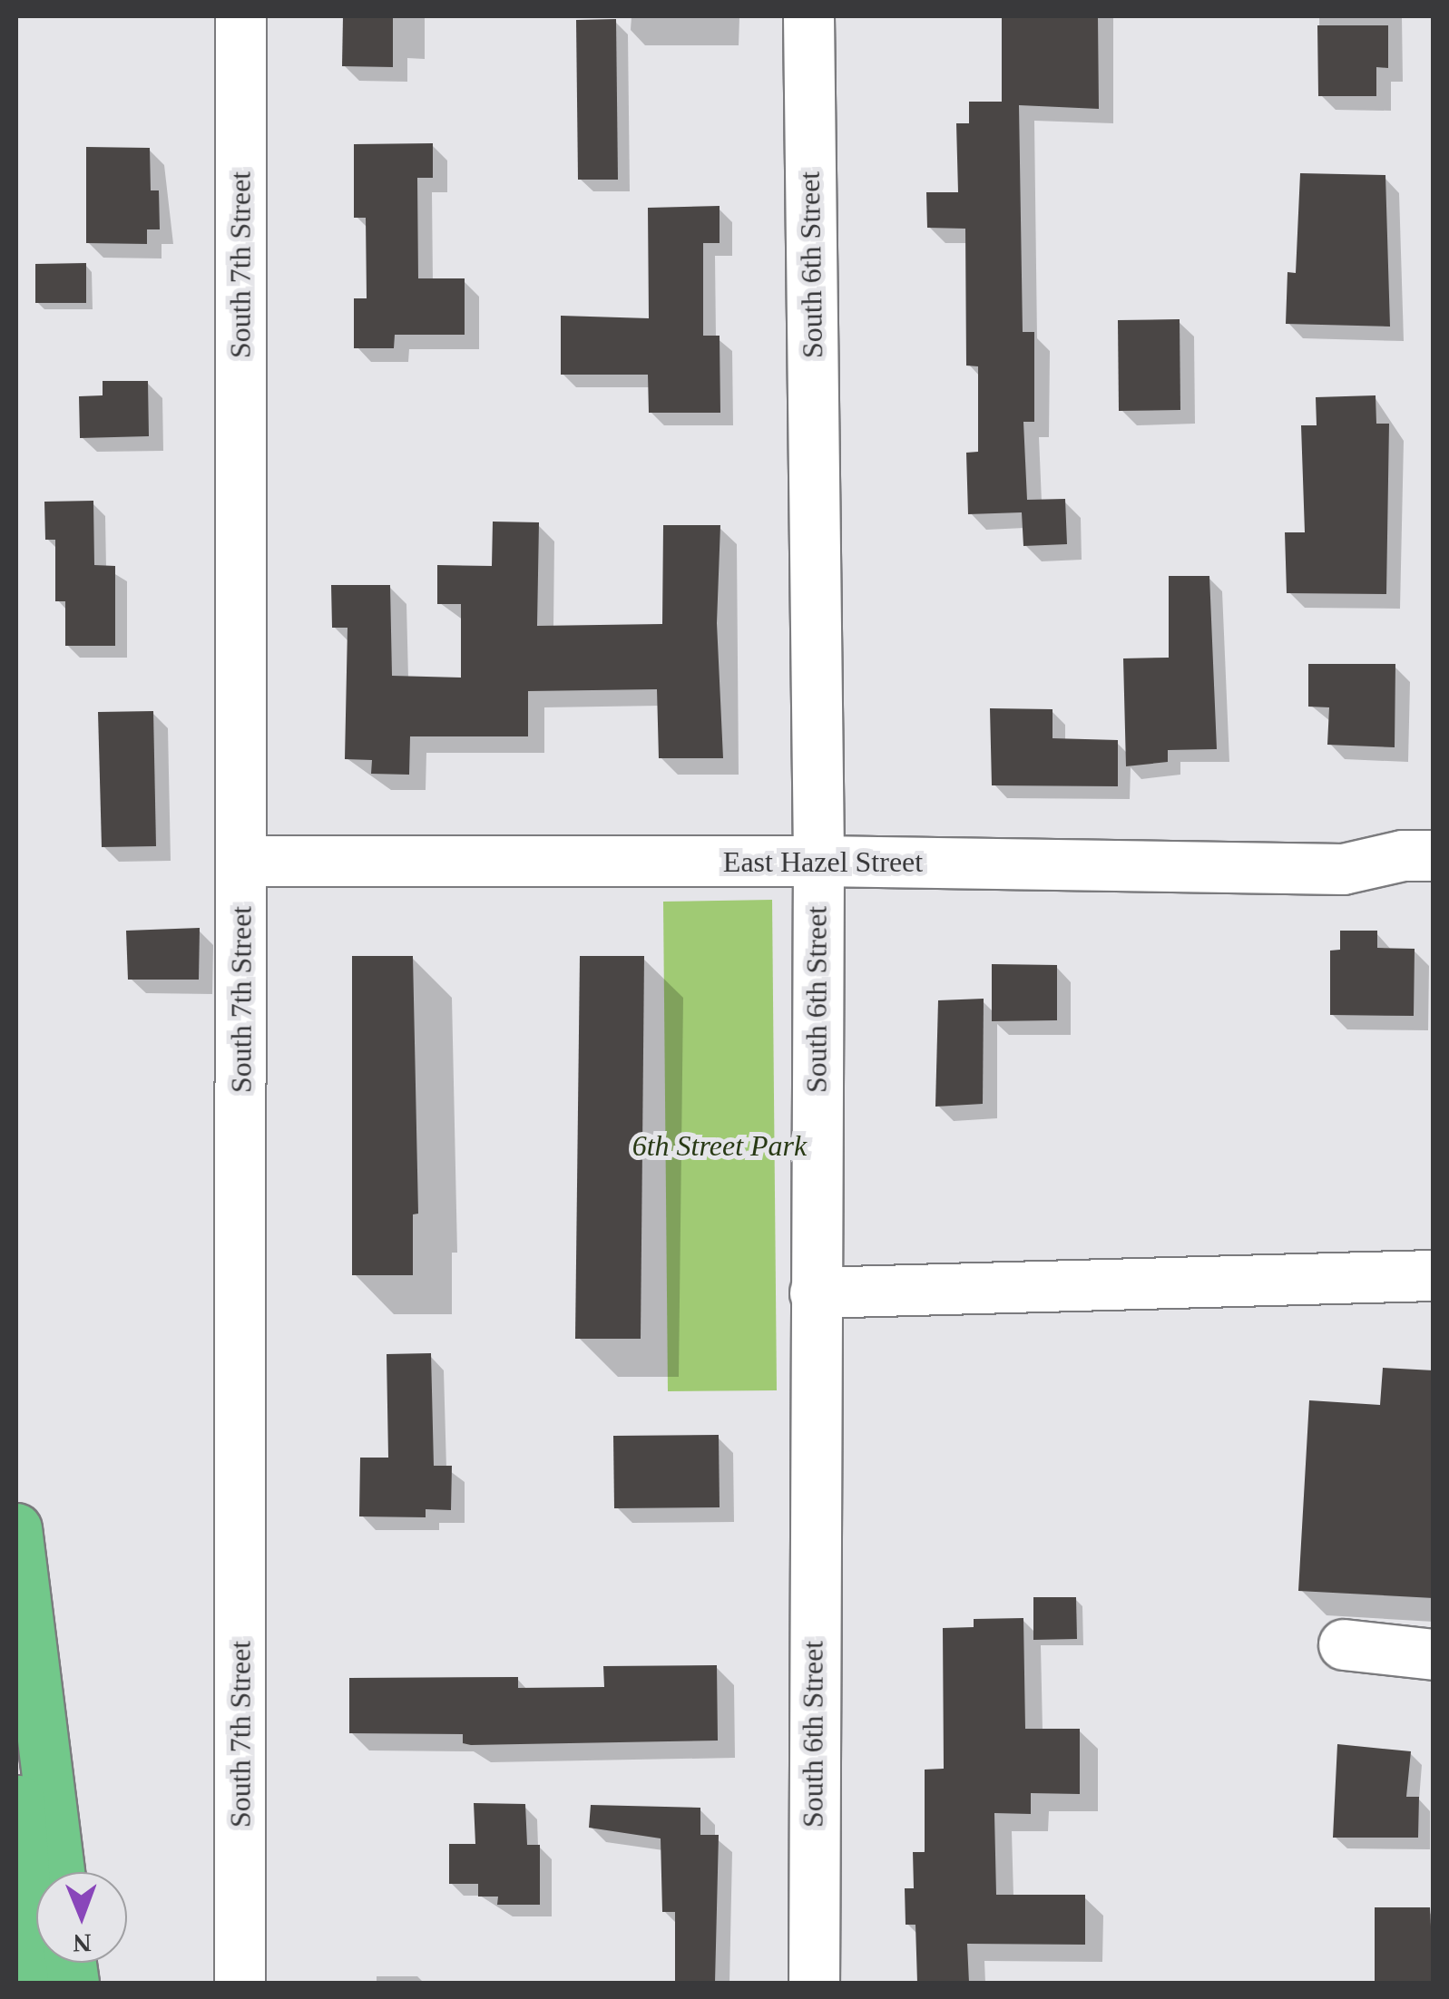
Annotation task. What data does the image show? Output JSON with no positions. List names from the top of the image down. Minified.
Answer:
{"streets":{"street":["South 7th Street","South 6th Street","East Hazel Street"]},"crossings":[["South 7th Street","East Hazel Street"],["South 6th Street","East Hazel Street"]],"parks":["6th Street Park"],"north":"bottom"}
